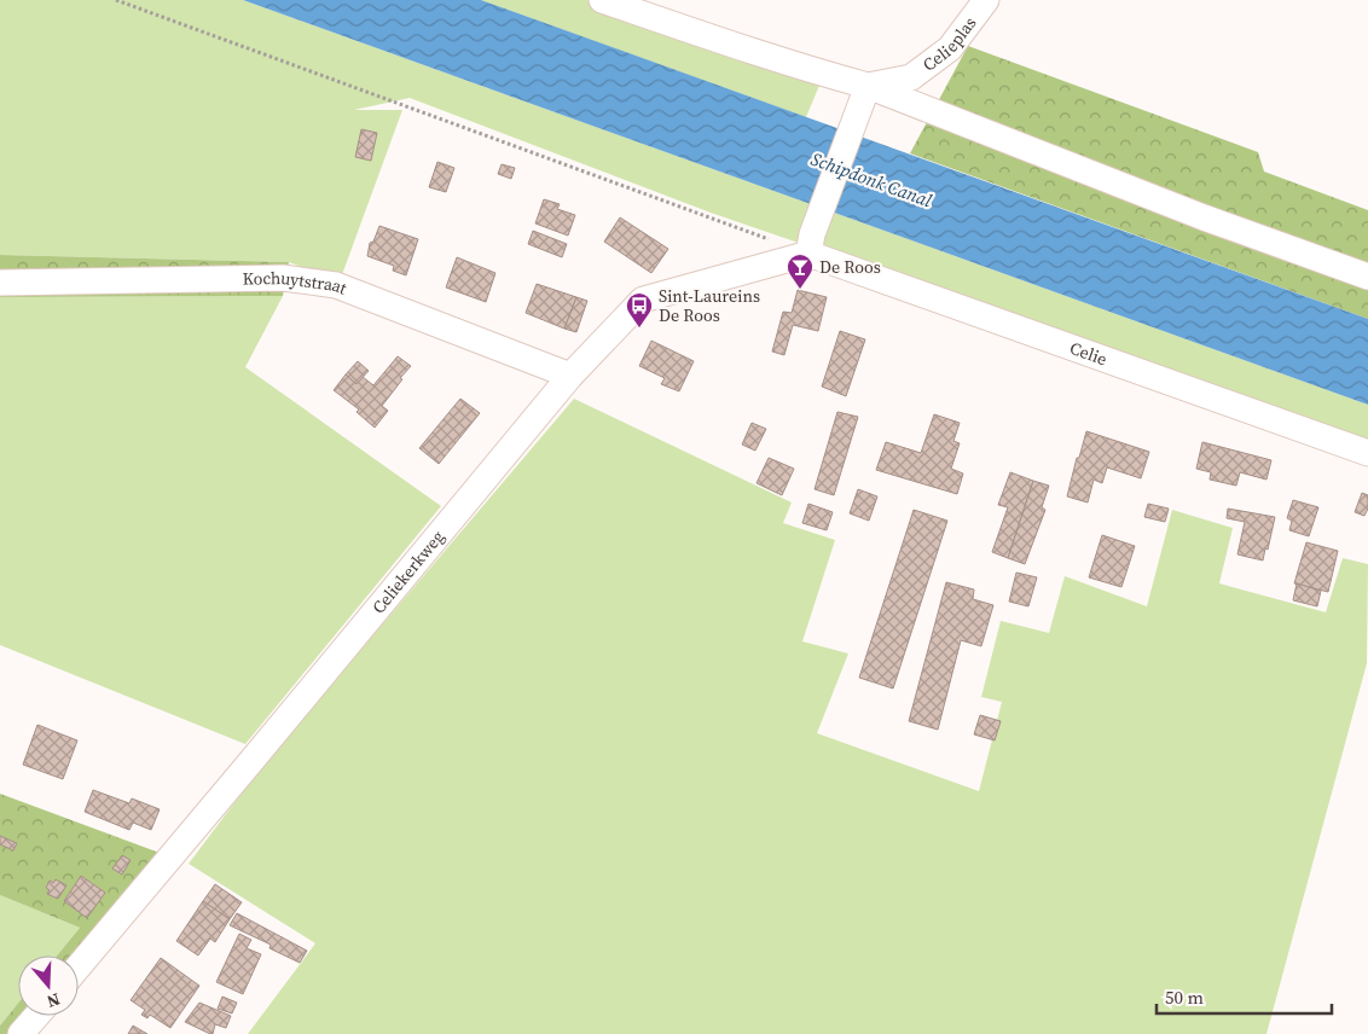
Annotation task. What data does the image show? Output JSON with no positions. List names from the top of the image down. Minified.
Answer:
{"streets":{"street":["Celieplas","Kochuytstraat","Celie","Celiekerkweg"]},"crossings":[["Kochuytstraat","Celiekerkweg"],["Celie","Celiekerkweg"]],"water":["Schipdonk Canal"],"places":{"bar":["De Roos"],"bus stop":["Sint-Laureins De Roos"]},"scale_bar":"50 m","north":"bottom"}
